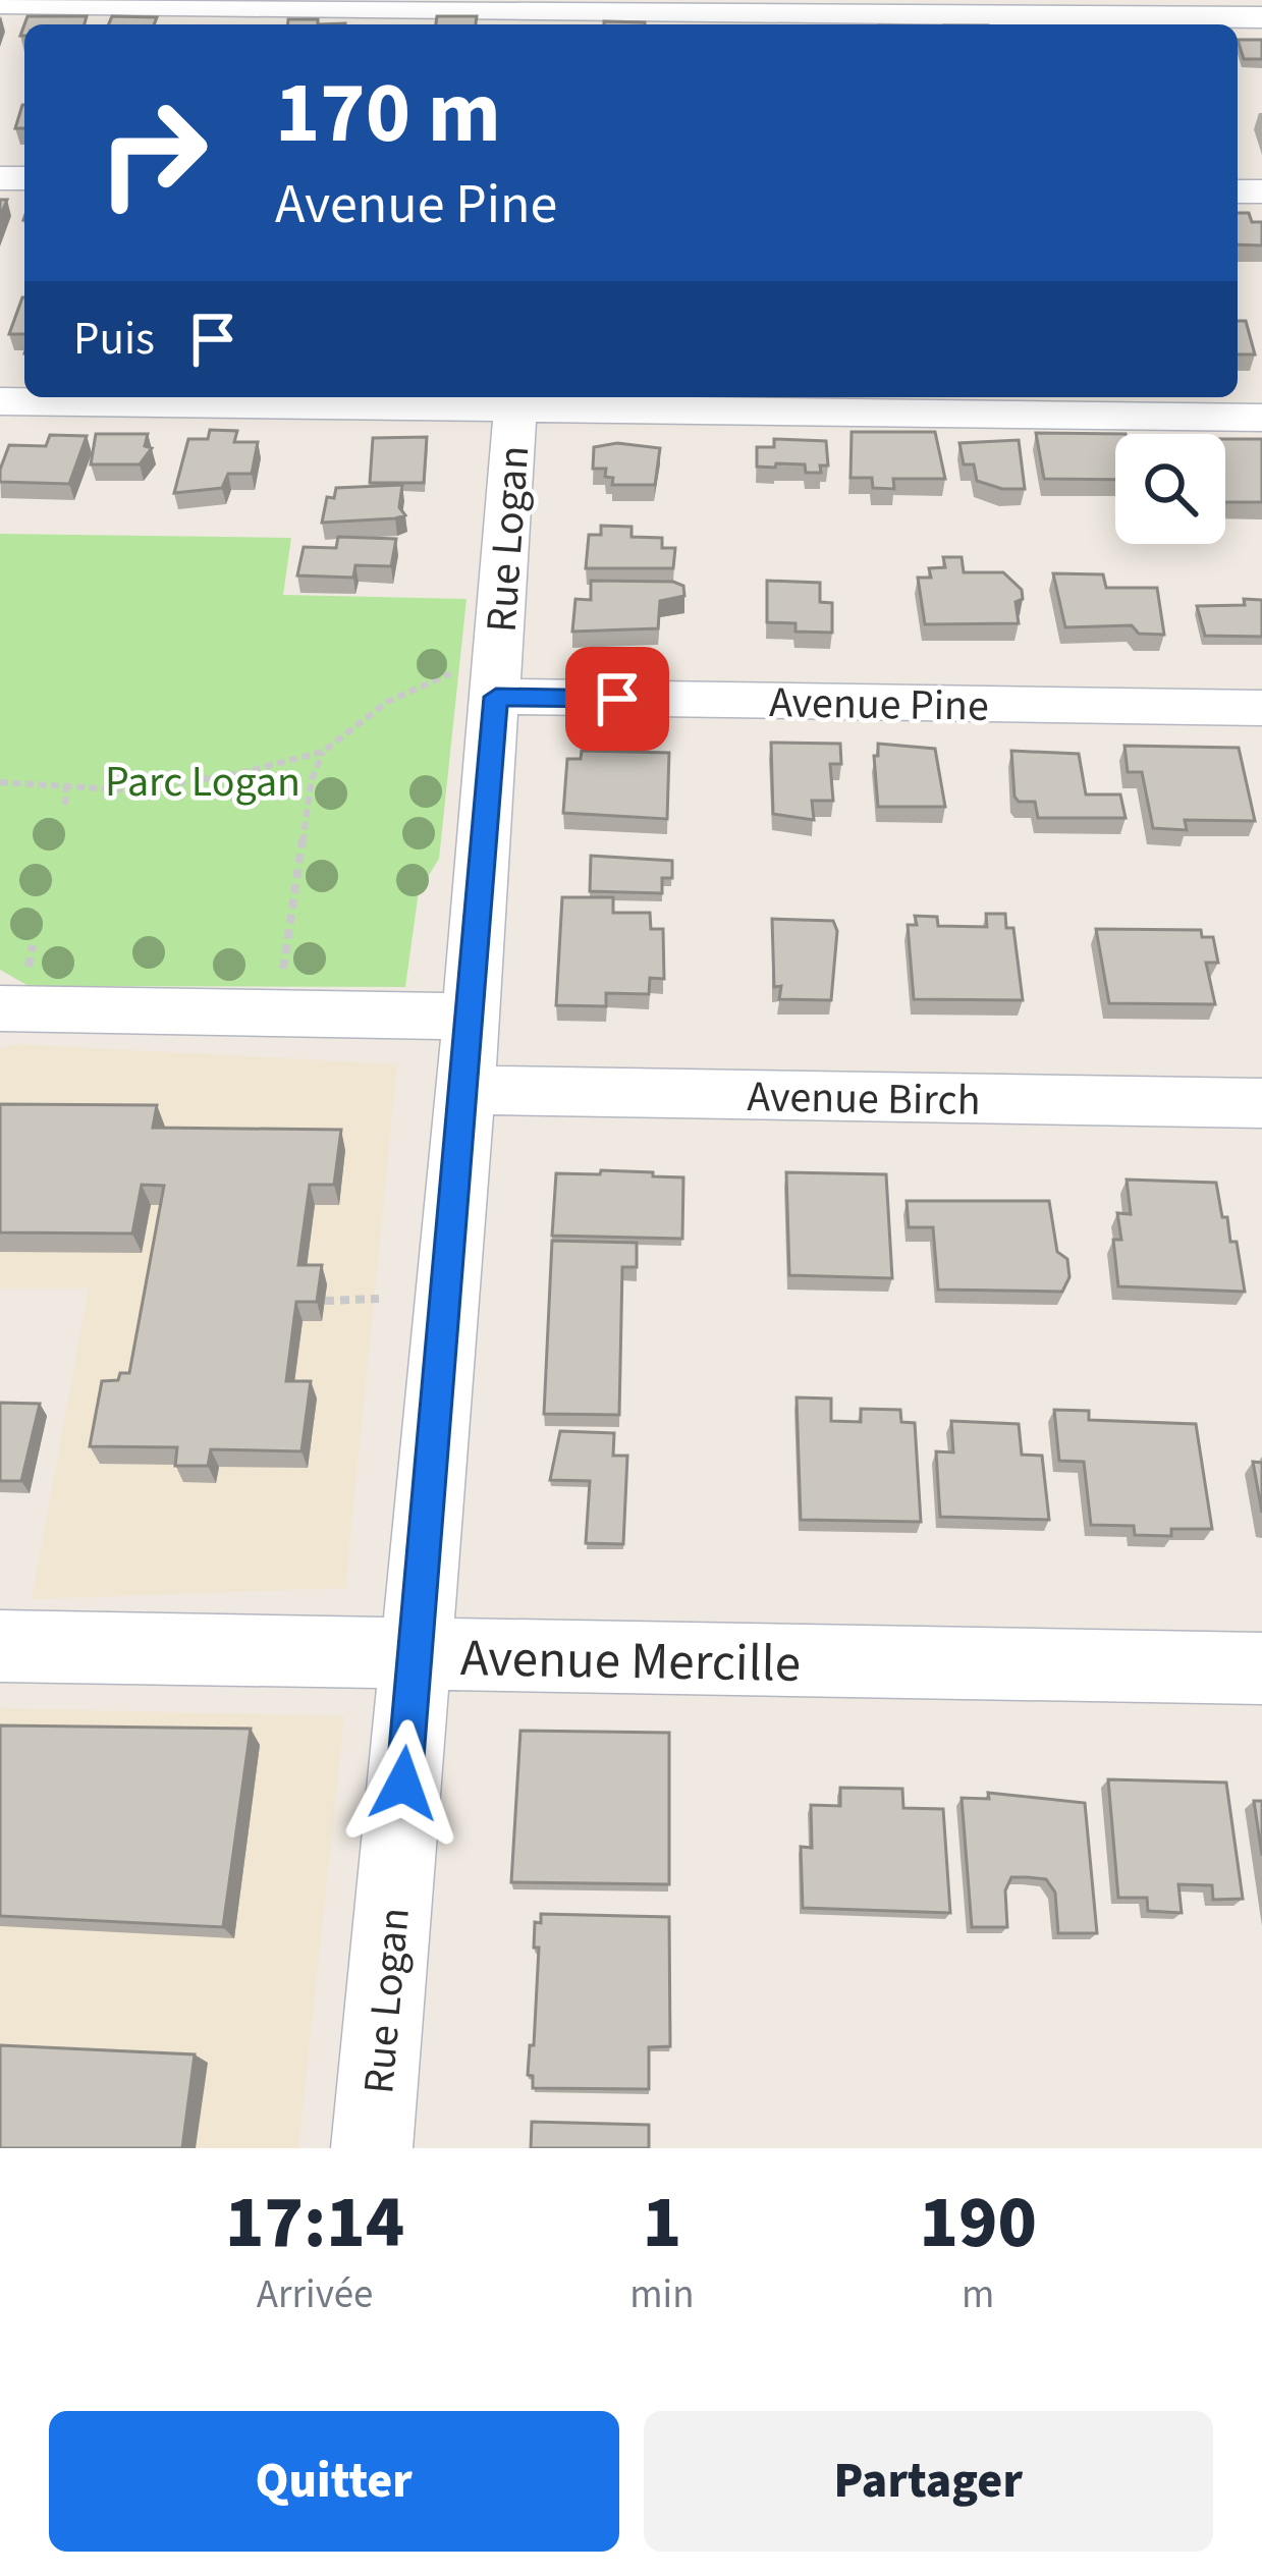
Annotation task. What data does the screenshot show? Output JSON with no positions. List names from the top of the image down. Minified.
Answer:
{"streets":{"street":["Rue Logan","Avenue Pine","Avenue Birch","Avenue Mercille"]},"crossings":[["Rue Logan","Avenue Pine"],["Rue Logan","Avenue Birch"],["Rue Logan","Avenue Mercille"]],"parks":["Parc Logan"],"page":{"turn":["170 m","Avenue Pine"],"then":"Puis","eta":["17:14","Arrivée","1","min","190","m"],"buttons":["Quitter","Partager"]}}
